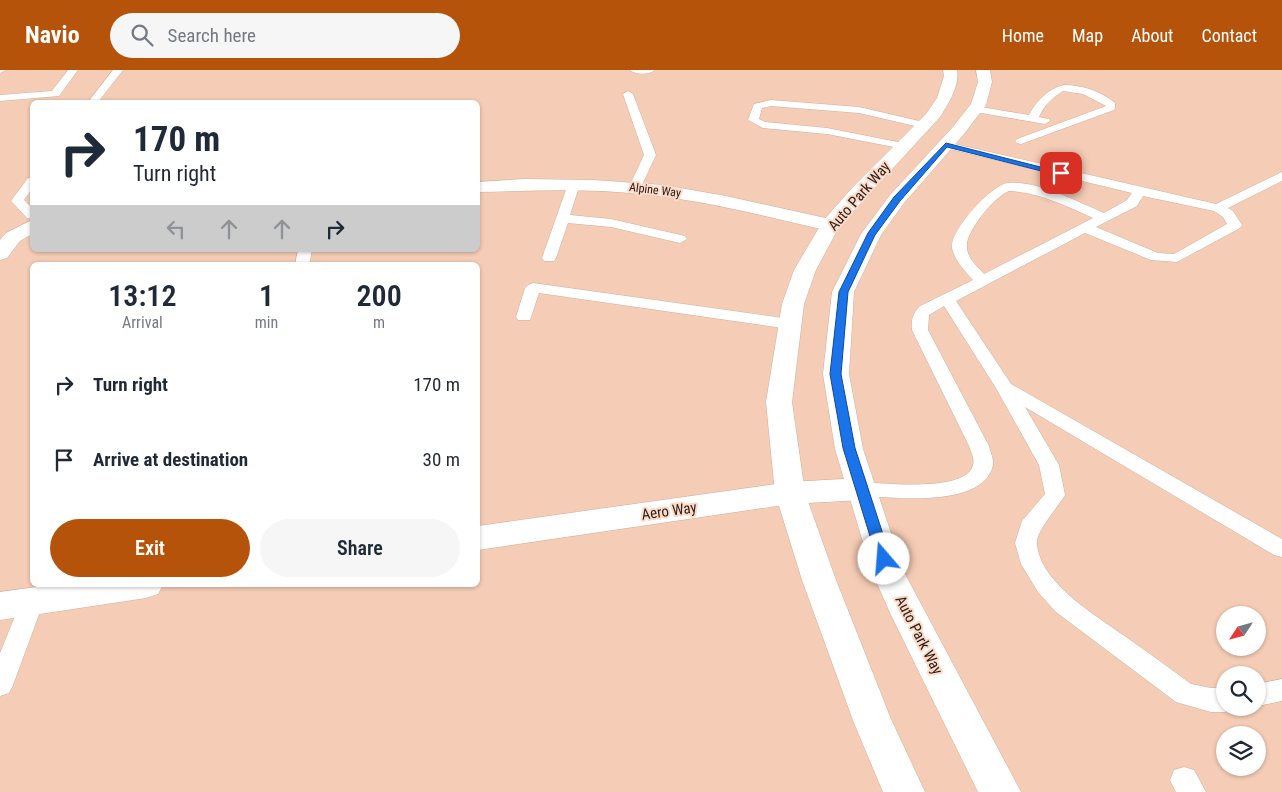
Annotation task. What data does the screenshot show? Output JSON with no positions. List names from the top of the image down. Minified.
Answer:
{"streets":{"main road":["Alpine Way","Auto Park Way","Aero Way"]},"crossings":[["Alpine Way","Auto Park Way"],["Auto Park Way","Aero Way"]],"north":"bottom left","page":{"header":"Navio","search":"Search here","nav":["Home","Map","About","Contact"],"turn":["170 m","Turn right"],"eta":["13:12","Arrival","1","min","200","m"],"list":[{"name":"Turn right","value":"170 m"},{"name":"Arrive at destination","value":"30 m"}],"buttons":["Exit","Share"]}}
